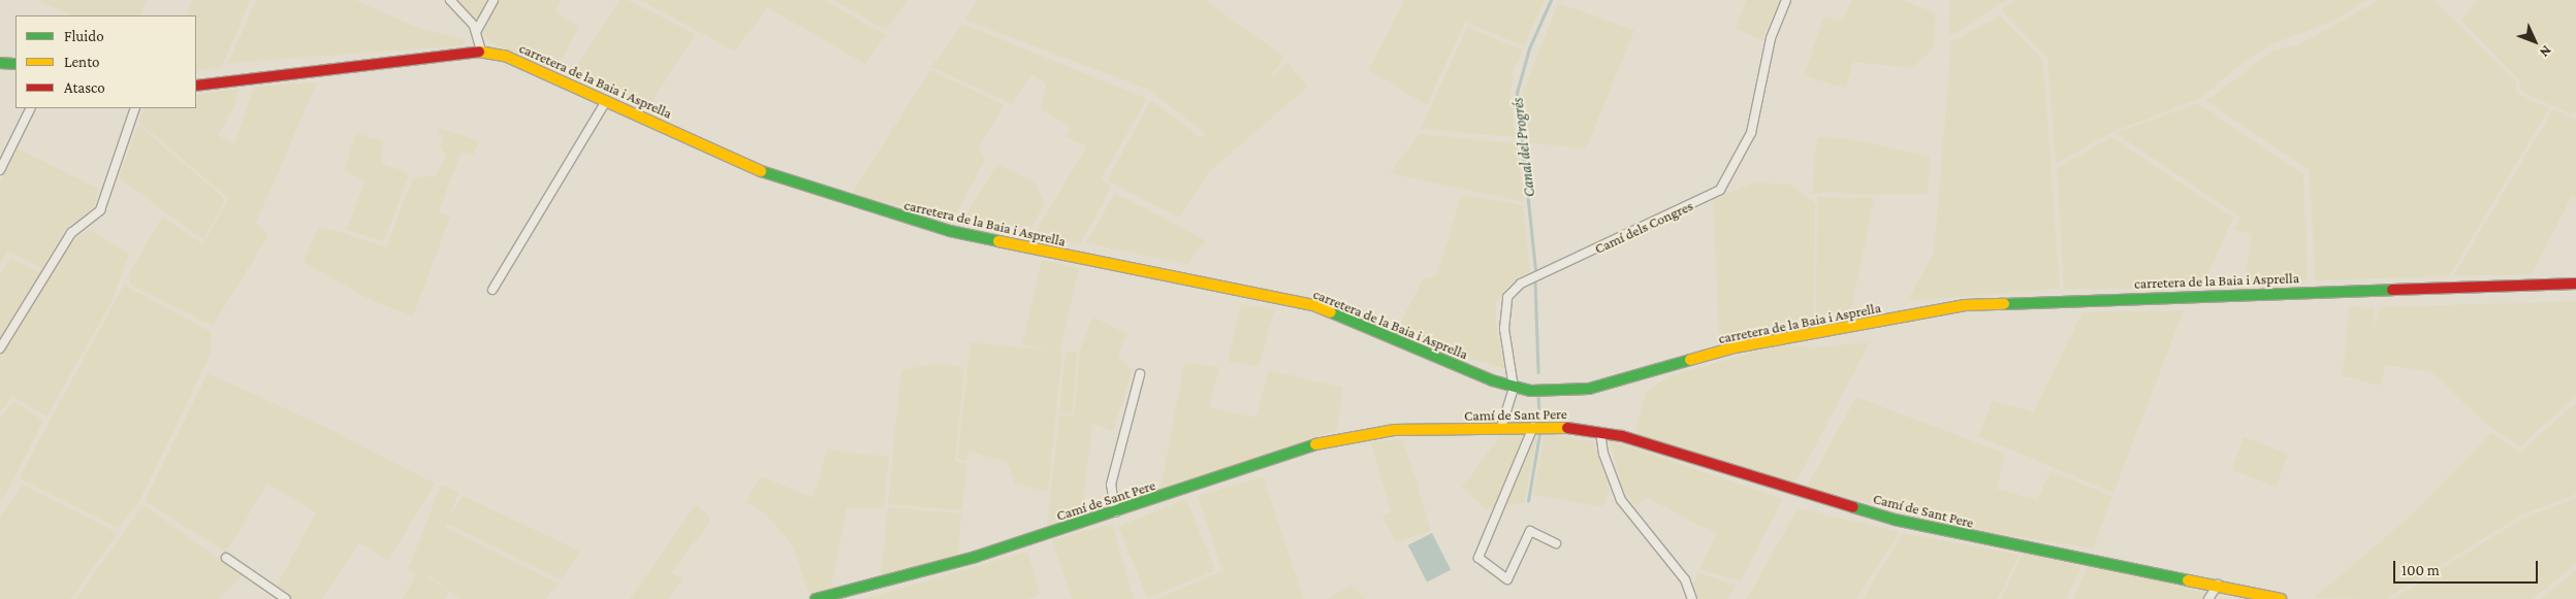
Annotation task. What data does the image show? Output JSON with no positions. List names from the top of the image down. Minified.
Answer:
{"streets":{"main road":["carretera de la Baia i Asprella","Camí de Sant Pere"],"street":["Camí dels Congres"]},"crossings":[["carretera de la Baia i Asprella","Camí dels Congres"],["Camí dels Congres","Camí de Sant Pere"]],"water":["Canal del Progrés"],"legend":["Fluido","Lento","Atasco"],"scale_bar":"100 m","north":"bottom right"}
